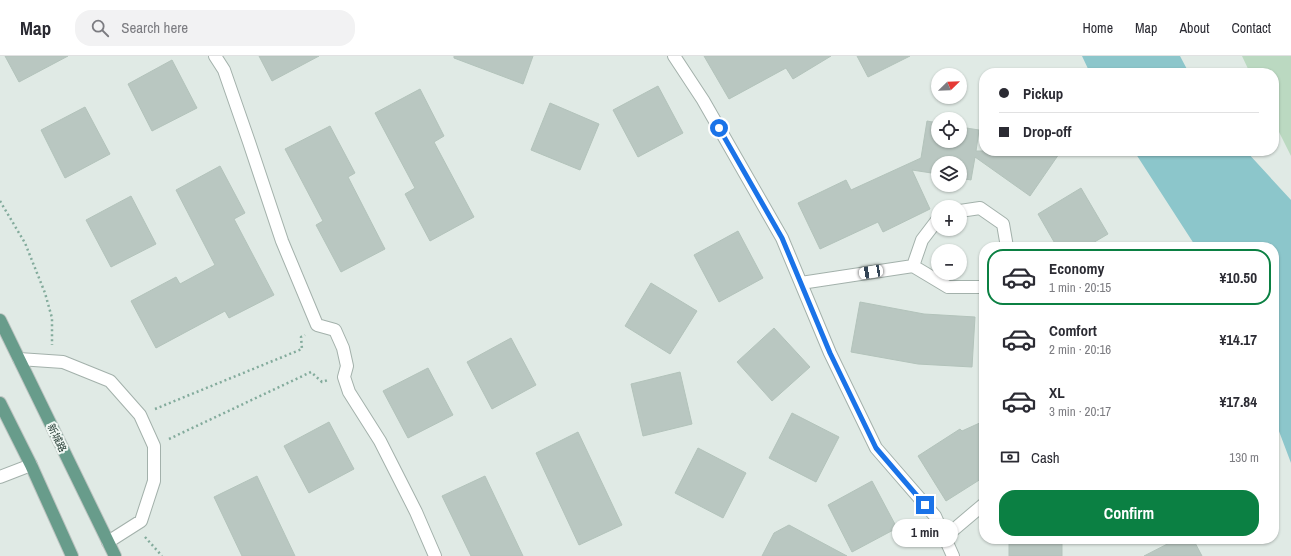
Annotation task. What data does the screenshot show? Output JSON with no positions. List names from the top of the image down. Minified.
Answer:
{"streets":{"main road":["新城路"]},"north":"top right","page":{"header":"Map","search":"Search here","nav":["Home","Map","About","Contact"],"map_buttons":["+","−"],"banner":["Pickup","Drop-off"],"list":[{"name":"Economy","note":"1 min · 20:15","value":"¥10.50"},{"name":"Comfort","note":"2 min · 20:16","value":"¥14.17"},{"name":"XL","note":"3 min · 20:17","value":"¥17.84"}],"pay":["Cash","130 m"],"buttons":"Confirm","bubble":"1 min"}}
